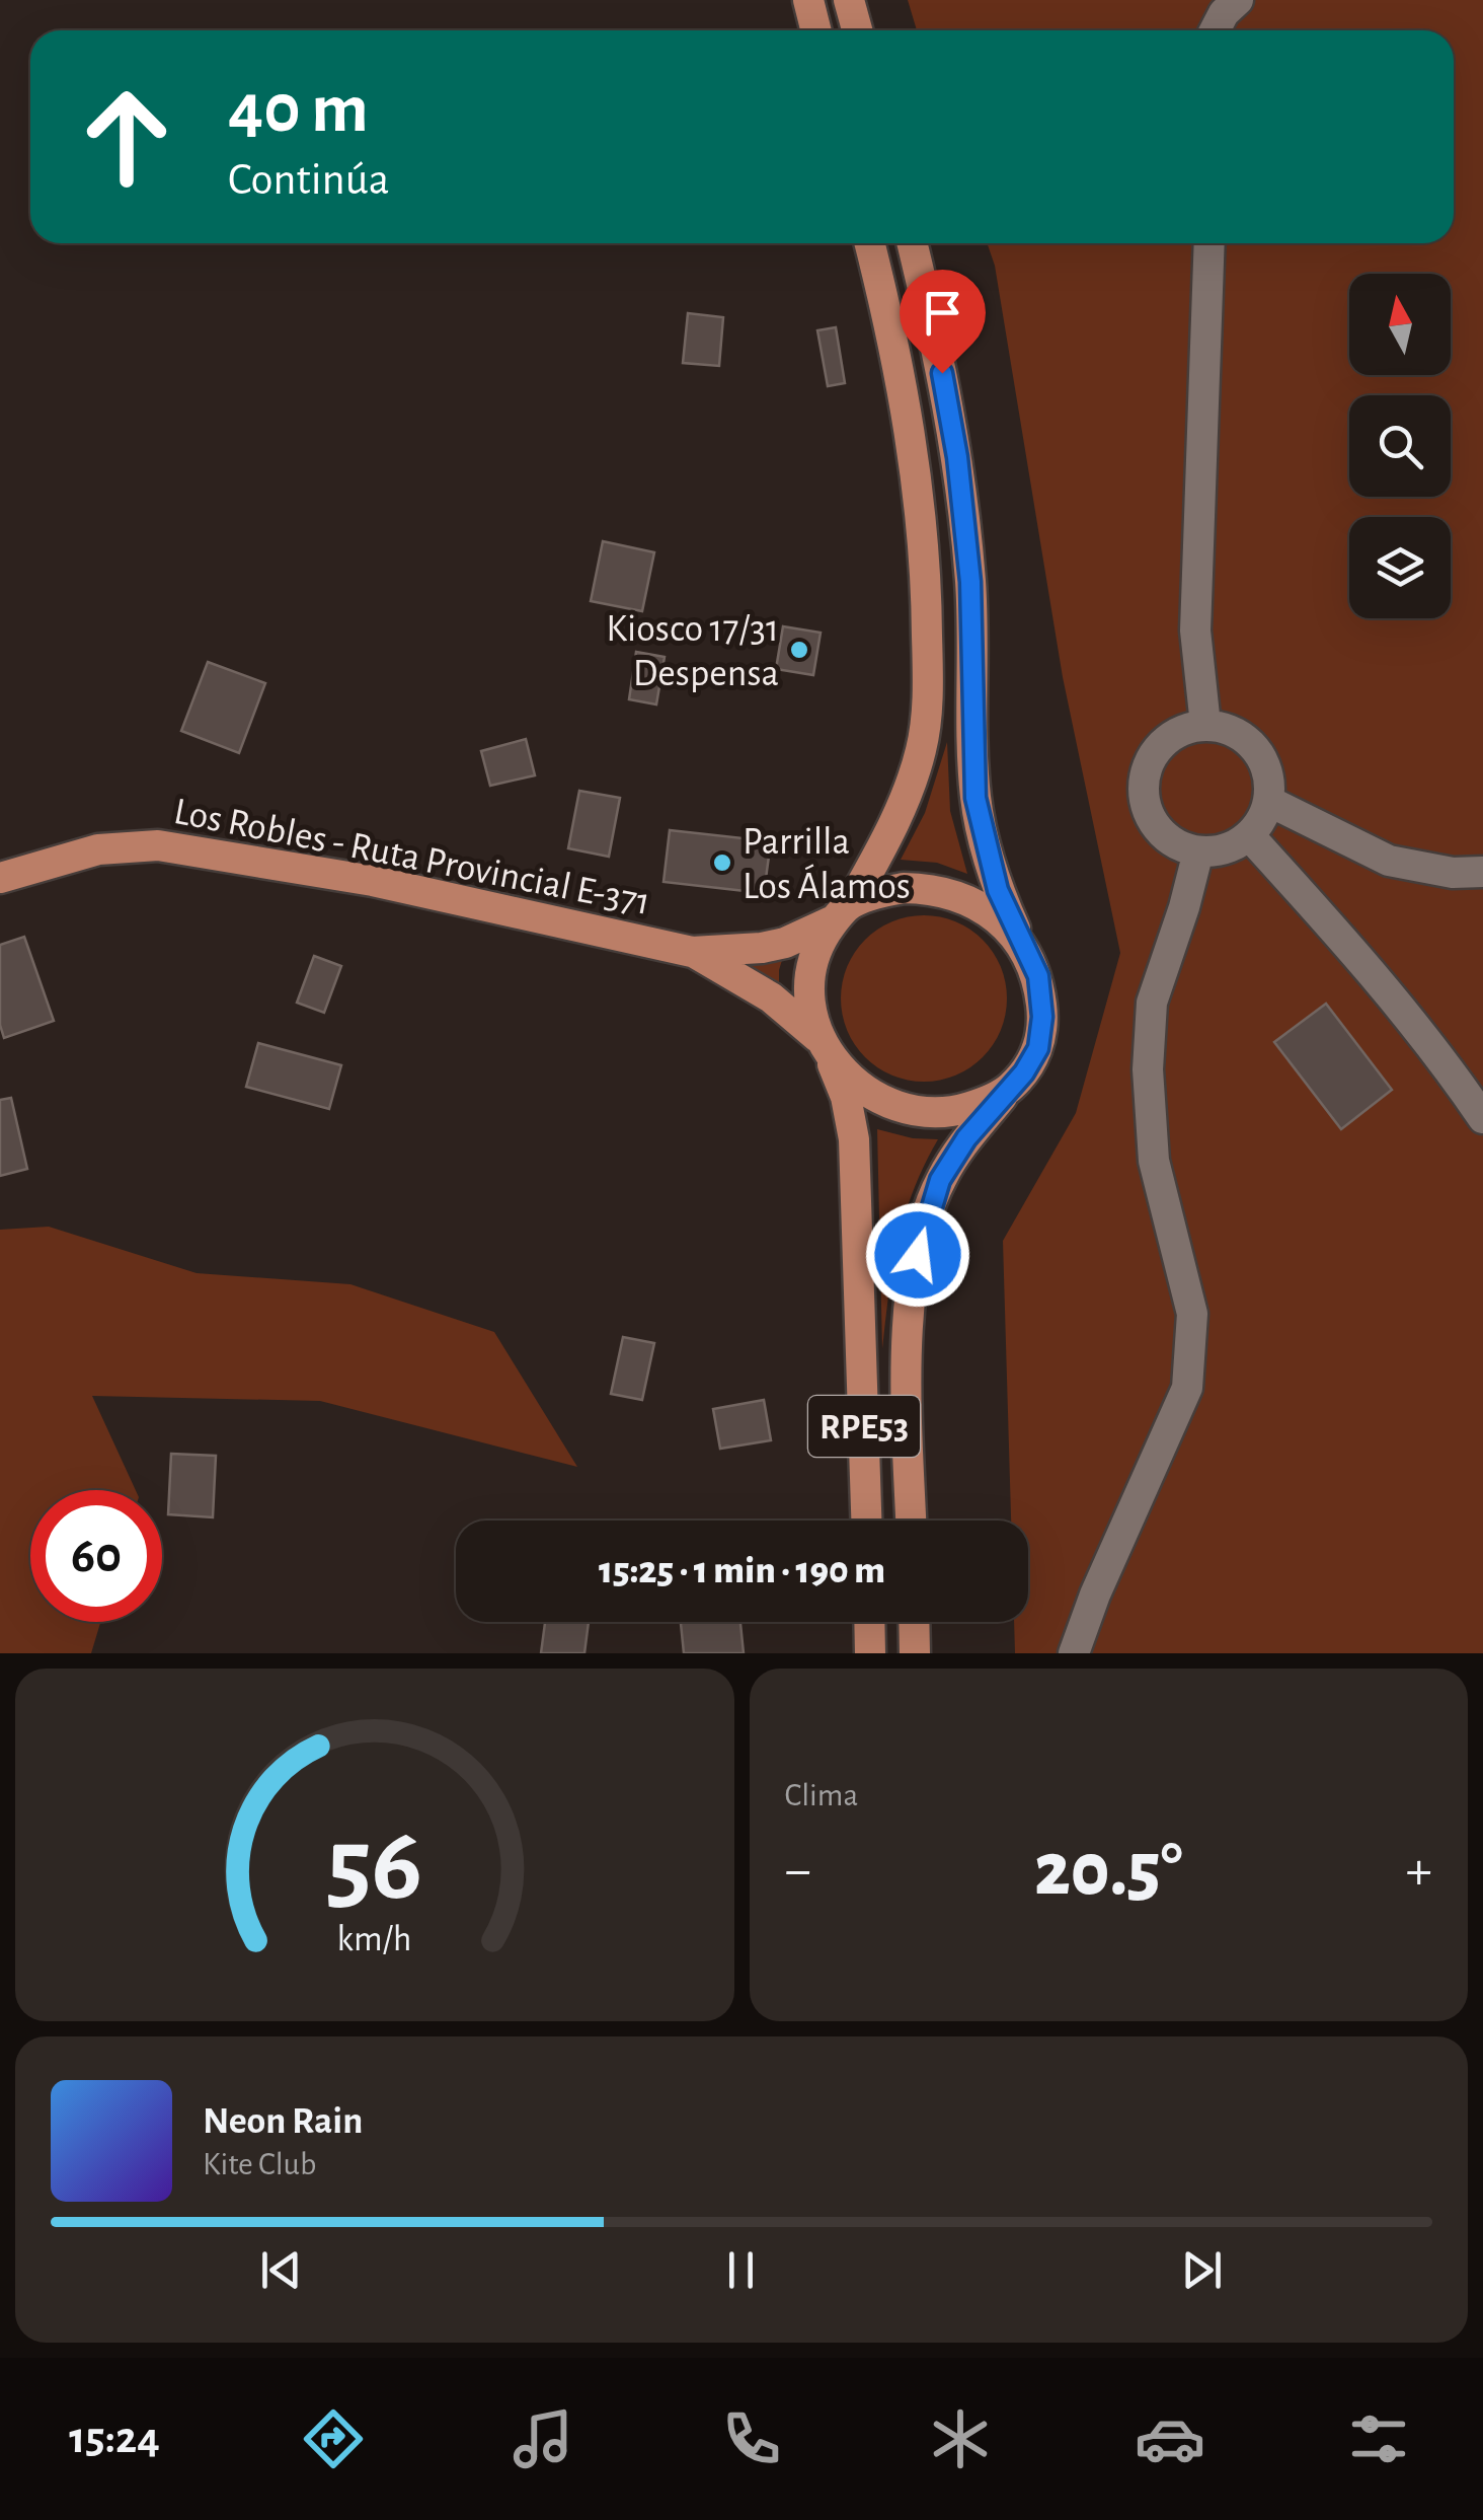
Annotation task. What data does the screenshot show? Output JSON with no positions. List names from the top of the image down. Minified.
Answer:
{"streets":{"main road":["Los Robles - Ruta Provincial E-371","RPE53"]},"places":["Kiosco 17/31 Despensa","Parrilla Los Álamos"],"north":"top","page":{"turn":["40 m","Continúa"],"limit":"60","trip":"15:25 · 1 min · 190 m","tile":"Clima","heat":["−","20.5°","+"],"song":["Neon Rain","Kite Club"],"tabs":"15:24","gauge":["56","km/h"]}}
